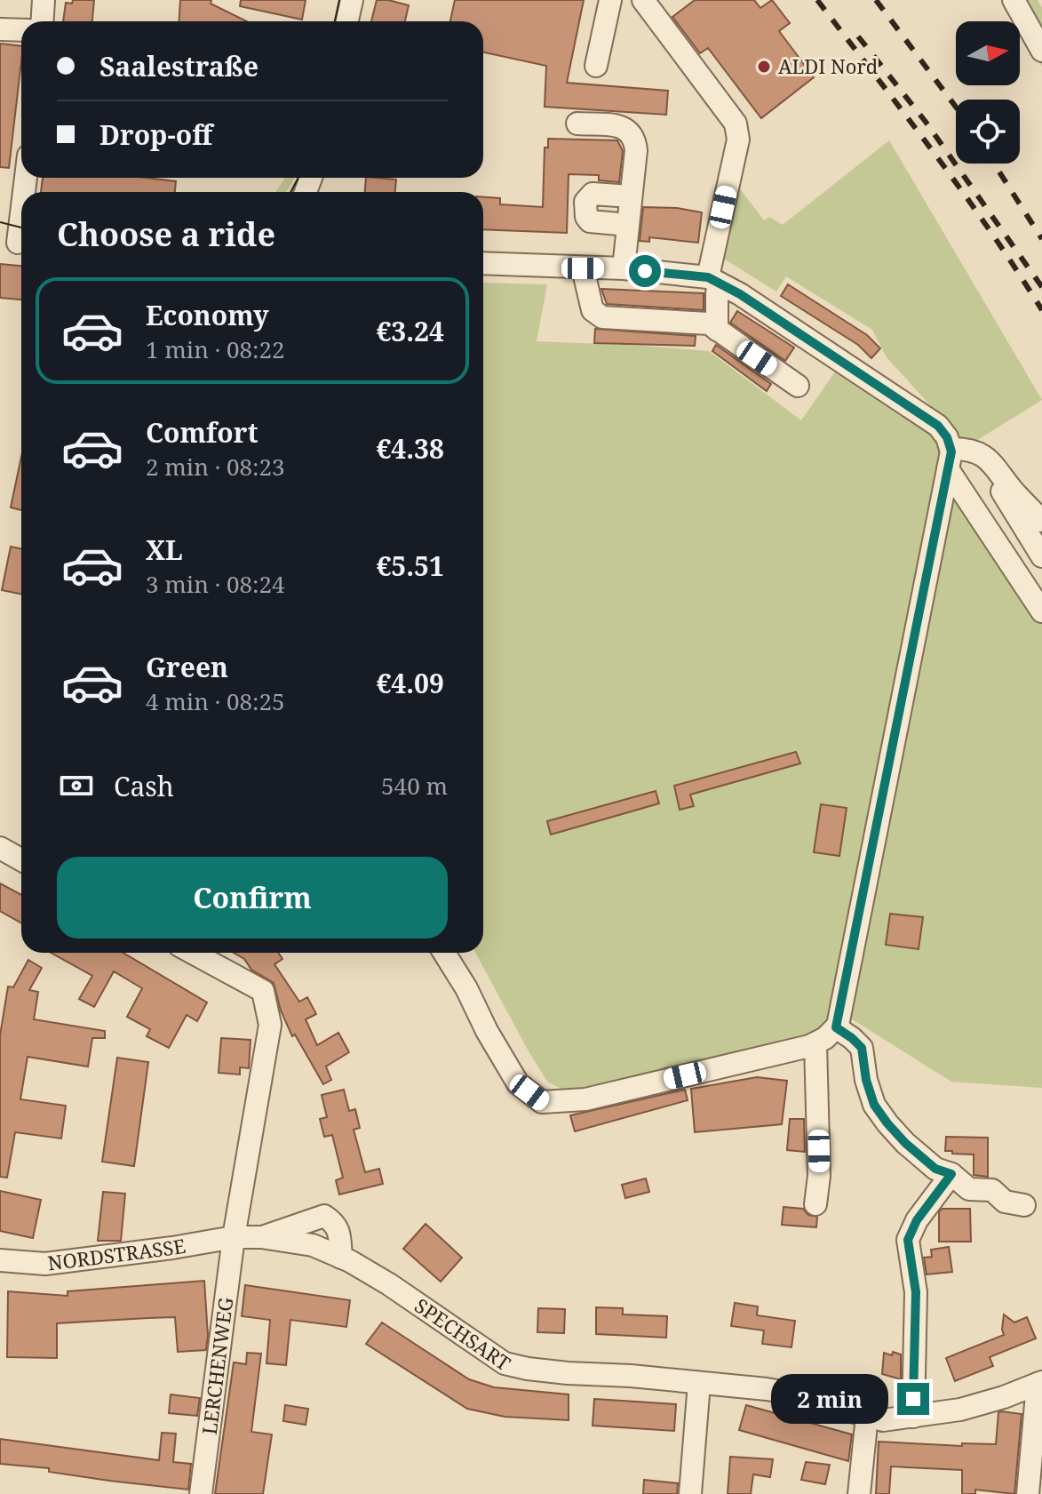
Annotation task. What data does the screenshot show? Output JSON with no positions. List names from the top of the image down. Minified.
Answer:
{"streets":{"street":["NORDSTRASSE","SPECHSART","LERCHENWEG"]},"crossings":[["NORDSTRASSE","SPECHSART"],["NORDSTRASSE","LERCHENWEG"],["SPECHSART","LERCHENWEG"]],"places":["ALDI Nord"],"north":"right","page":{"banner":["Saalestraße","Drop-off"],"heading":"Choose a ride","list":[{"name":"Economy","note":"1 min · 08:22","value":"€3.24"},{"name":"Comfort","note":"2 min · 08:23","value":"€4.38"},{"name":"XL","note":"3 min · 08:24","value":"€5.51"},{"name":"Green","note":"4 min · 08:25","value":"€4.09"}],"pay":["Cash","540 m"],"buttons":"Confirm","bubble":"2 min"}}
